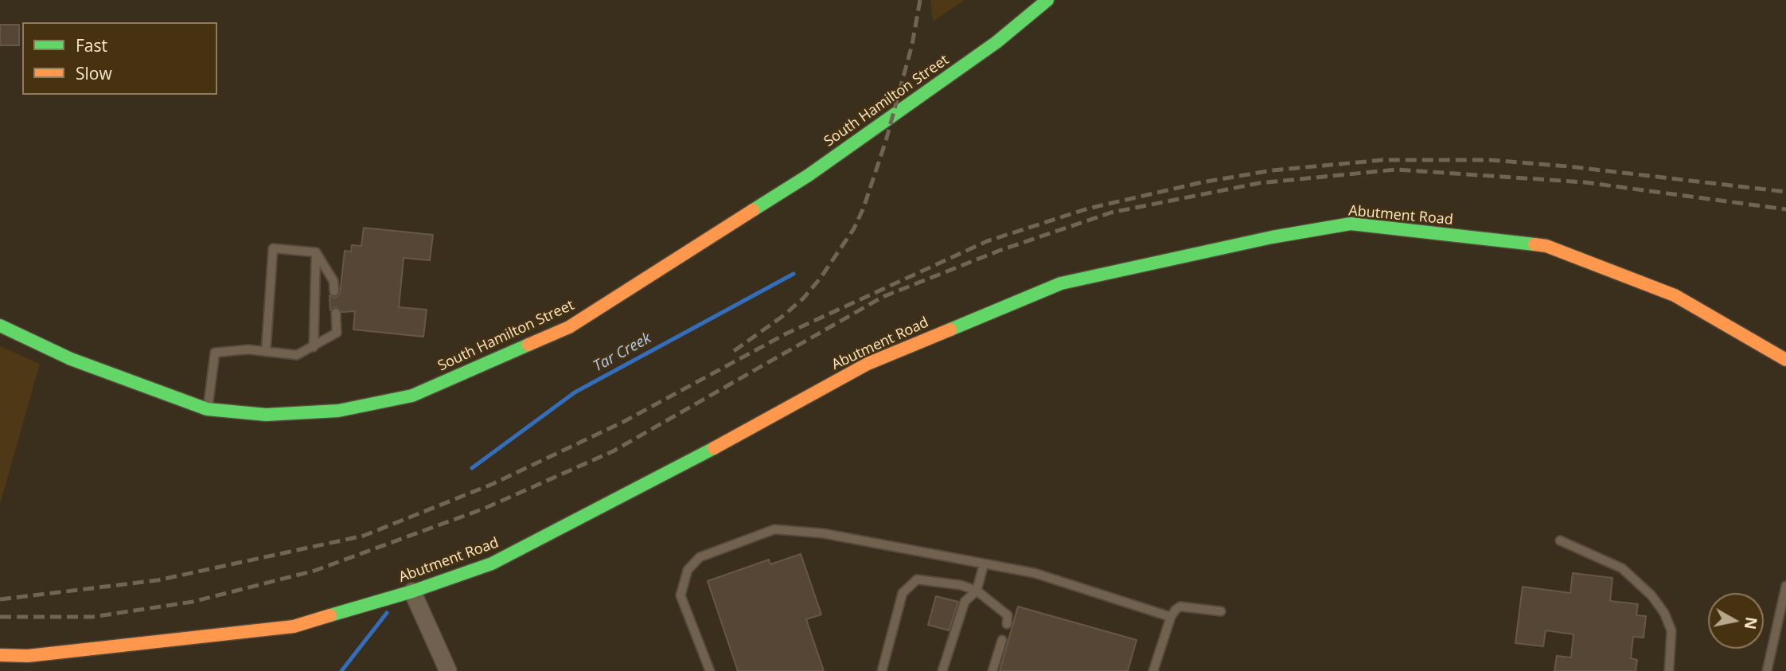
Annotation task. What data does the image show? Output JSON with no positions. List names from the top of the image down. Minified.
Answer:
{"streets":{"main road":["South Hamilton Street","Abutment Road"]},"water":["Tar Creek"],"legend":["Fast","Slow"],"north":"right"}
